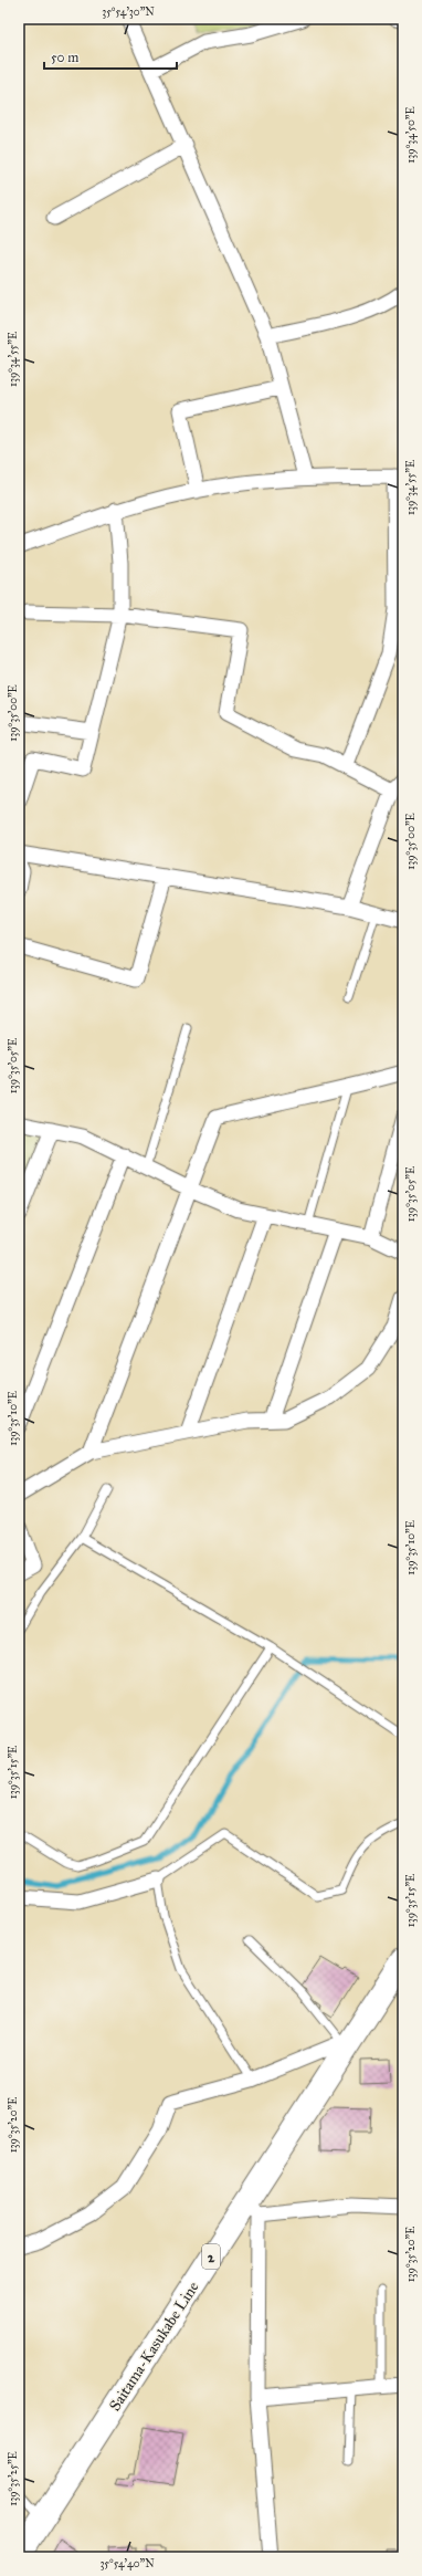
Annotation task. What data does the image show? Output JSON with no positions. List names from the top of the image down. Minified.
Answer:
{"streets":{"main road":["2","Saitama-Kasukabe Line"]},"scale_bar":"50 m","coordinates":["35°54'30\"N","139°34'50\"E","139°34'55\"E","139°35'00\"E","139°35'05\"E","139°35'10\"E","139°35'15\"E","139°35'20\"E","139°35'25\"E","35°54'40\"N"]}
